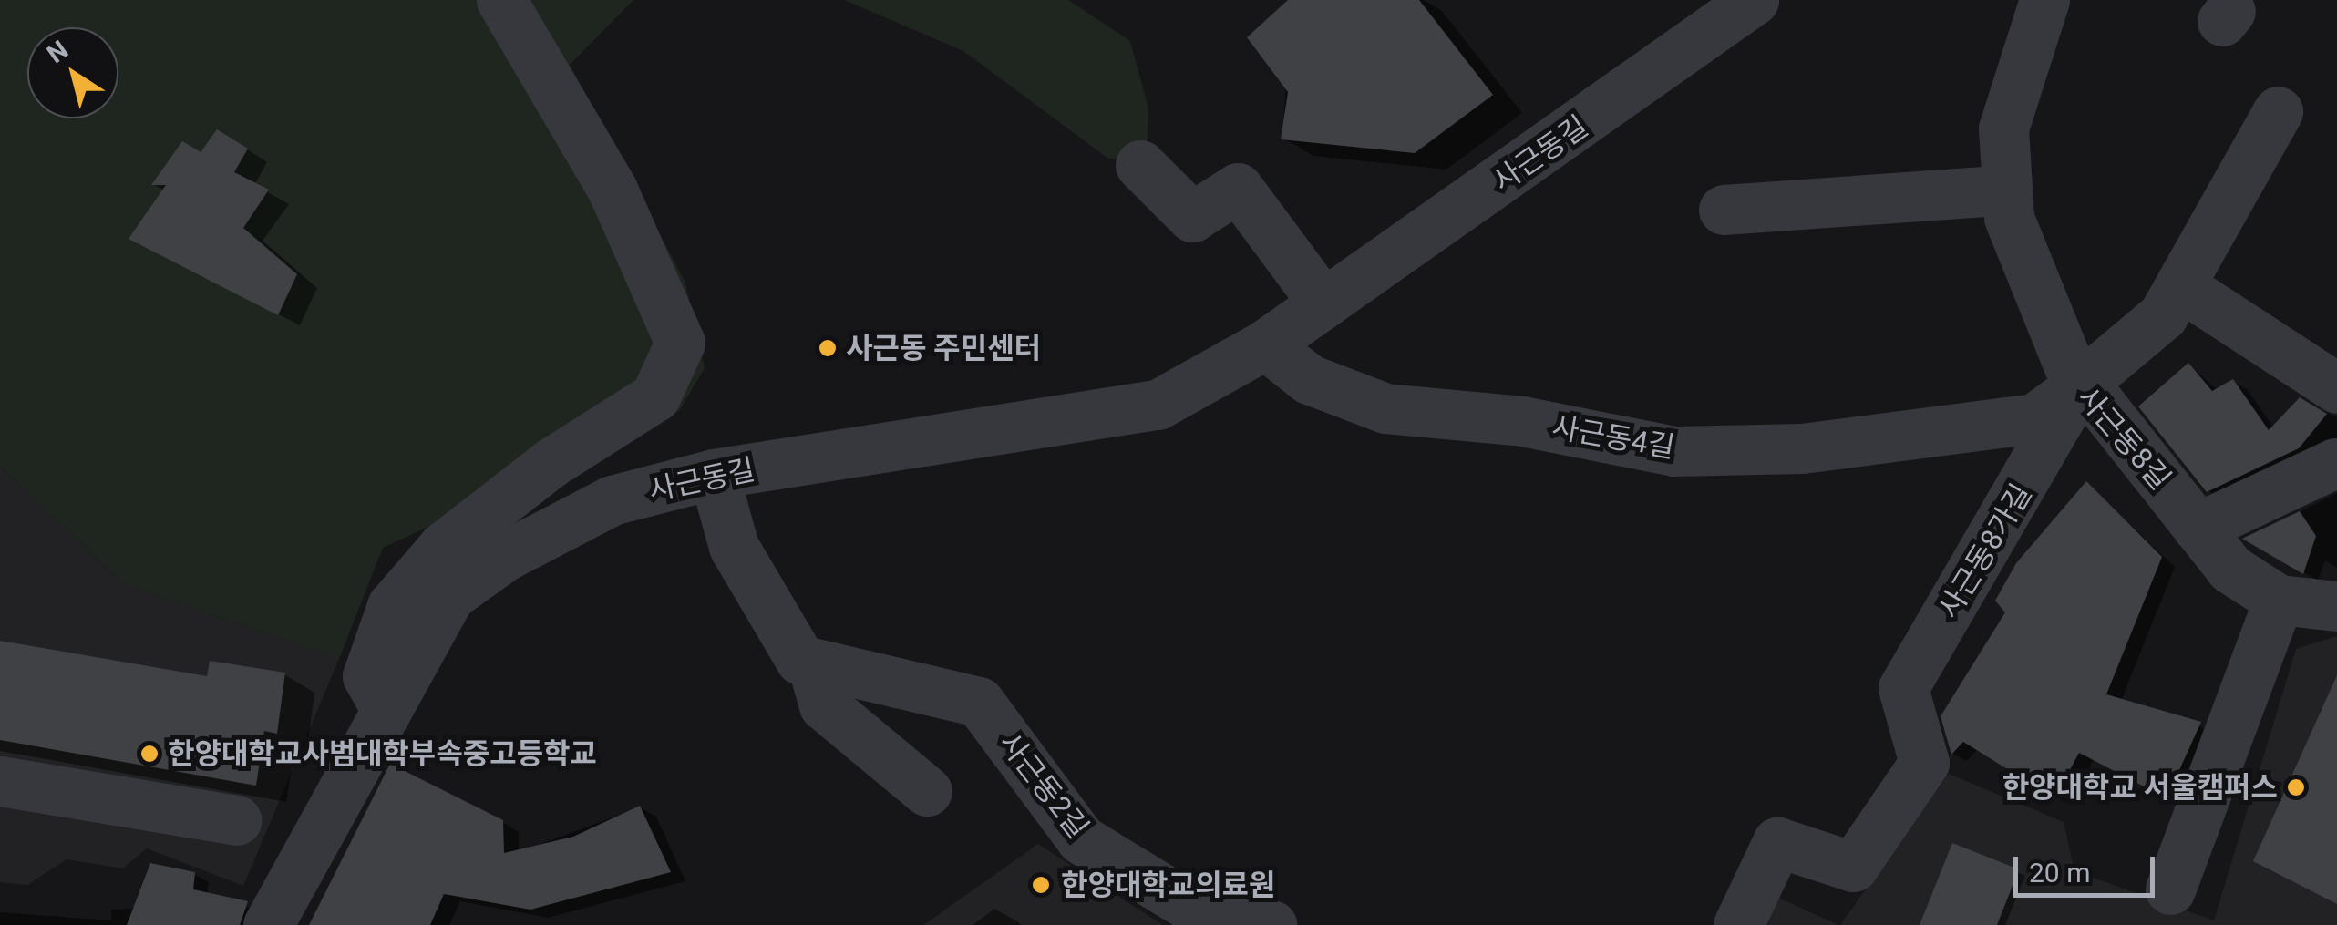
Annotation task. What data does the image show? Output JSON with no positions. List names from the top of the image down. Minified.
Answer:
{"streets":{"street":["사근동길","사근동4길","사근동8길","사근동8가길","사근동2길"]},"crossings":[["사근동길","사근동4길"],["사근동4길","사근동8길"],["사근동4길","사근동8가길"],["사근동8길","사근동8가길"]],"places":["사근동 주민센터","한양대학교사범대학부속중고등학교","한양대학교 서울캠퍼스","한양대학교의료원"],"scale_bar":"20 m","north":"top left"}
